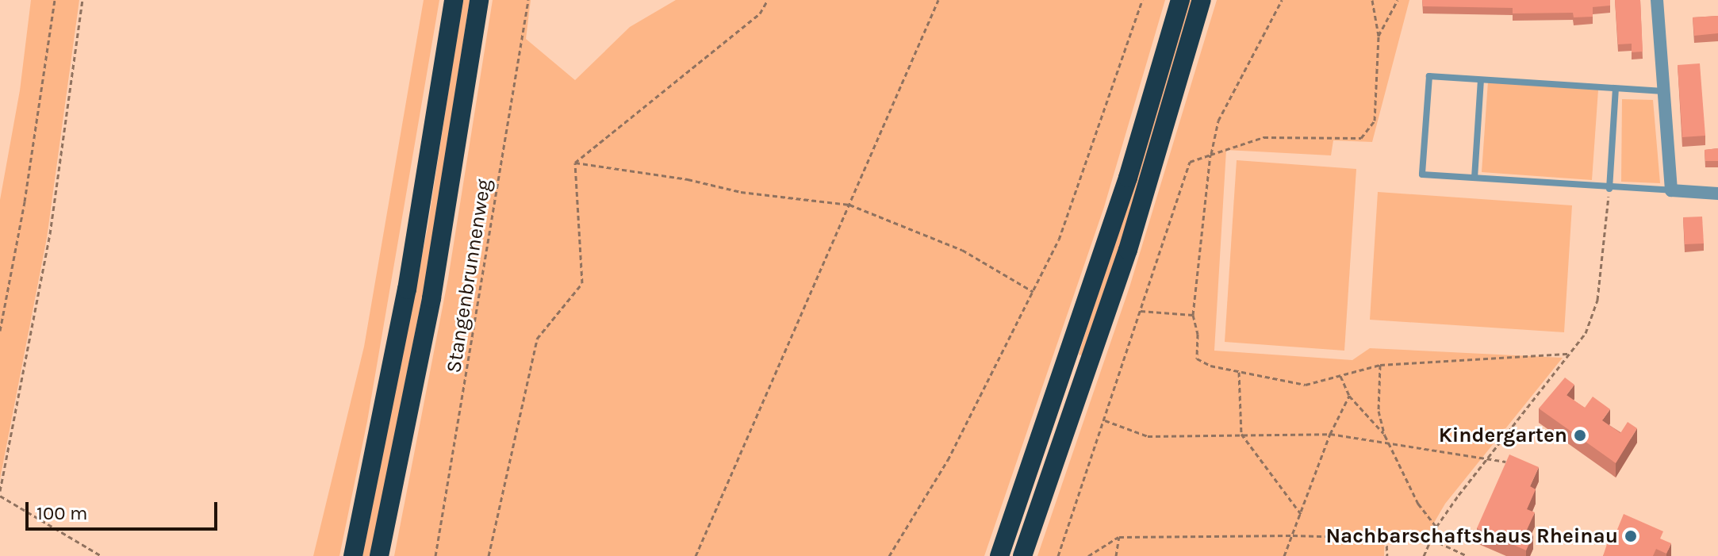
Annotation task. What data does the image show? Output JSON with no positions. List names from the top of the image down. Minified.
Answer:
{"streets":{"path":["Stangenbrunnenweg"]},"places":["Kindergarten","Nachbarschaftshaus Rheinau"],"scale_bar":"100 m"}
